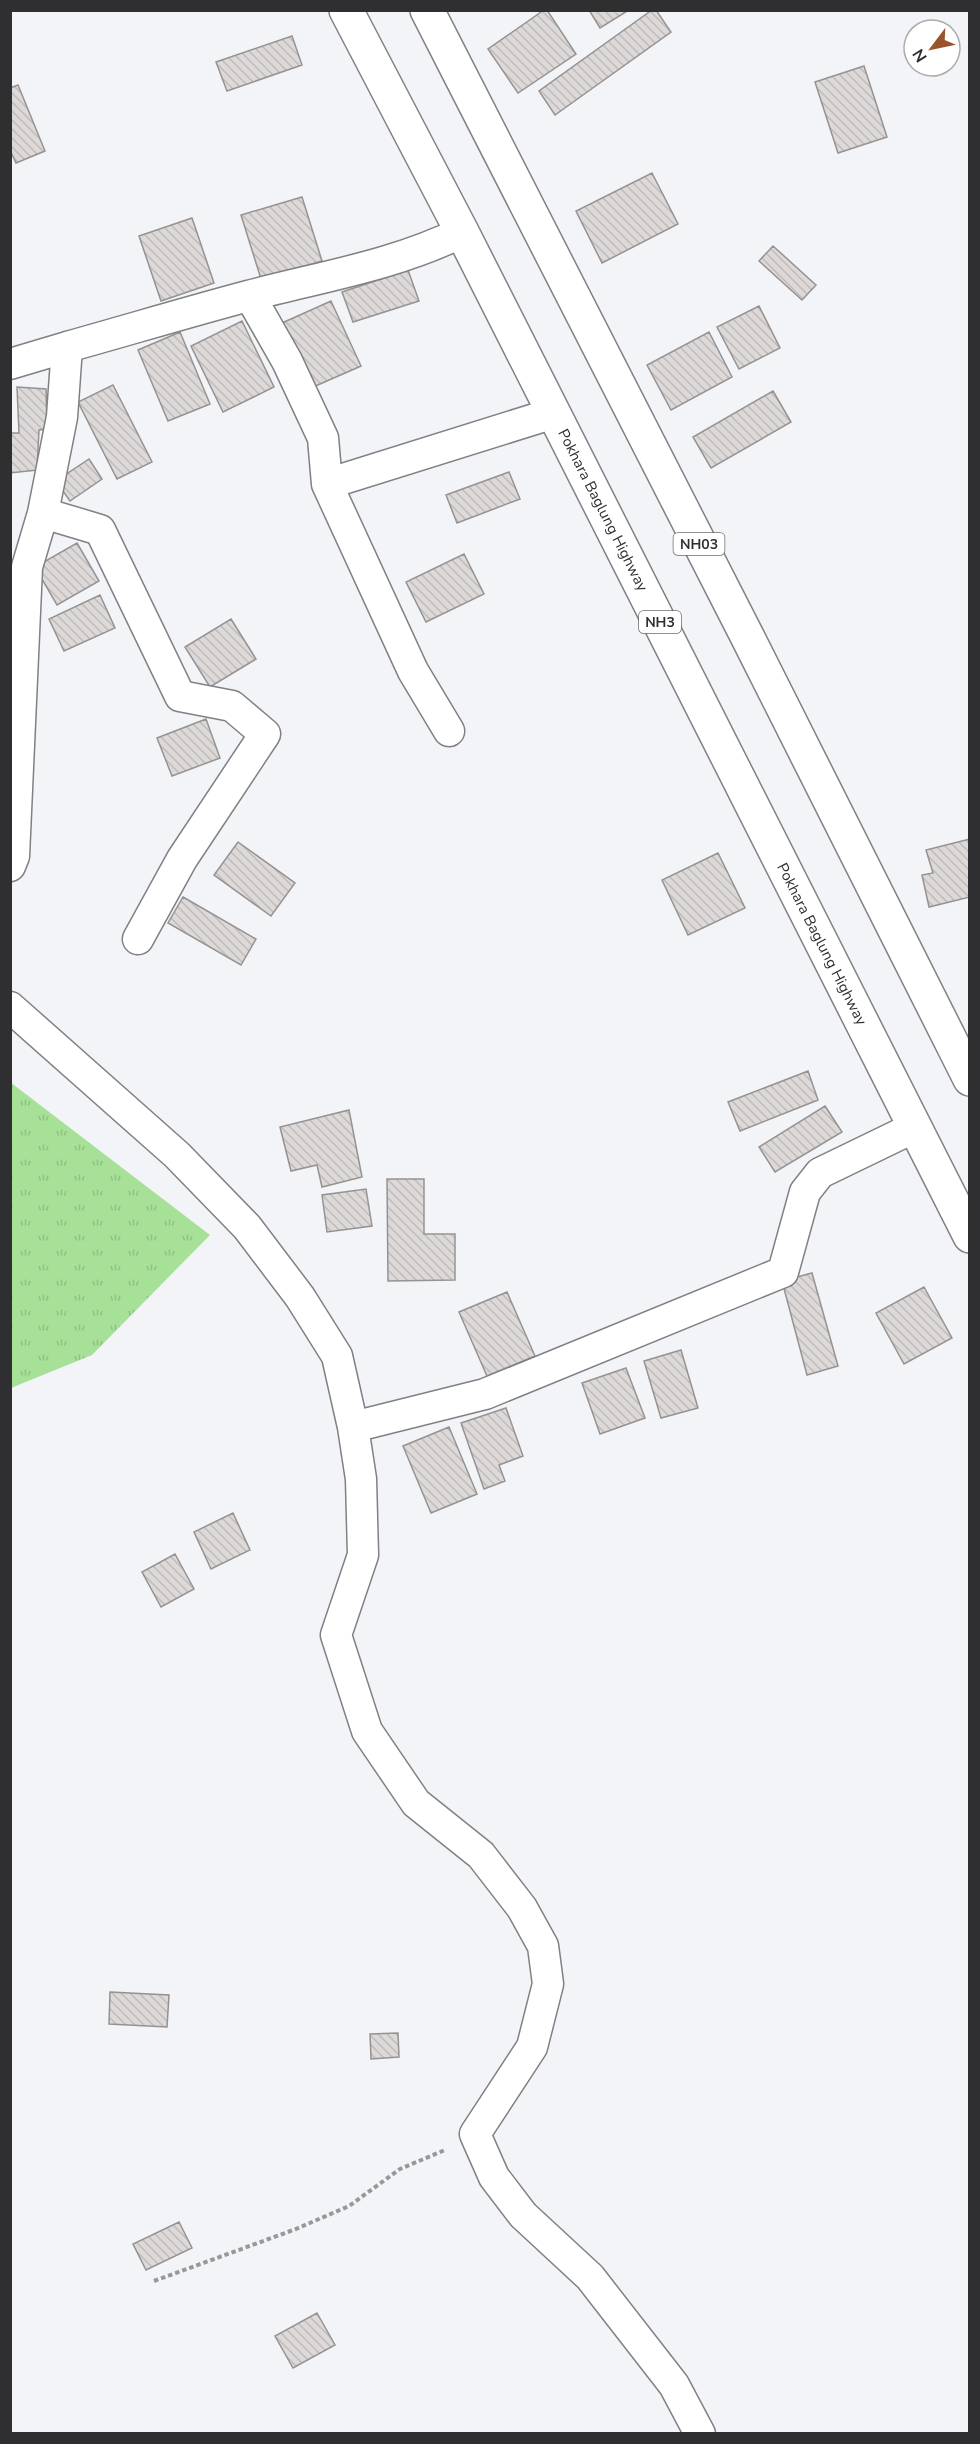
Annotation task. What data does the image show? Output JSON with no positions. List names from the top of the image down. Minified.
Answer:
{"streets":{"highway":["Pokhara Baglung Highway","NH03","NH3"]},"north":"bottom left"}
